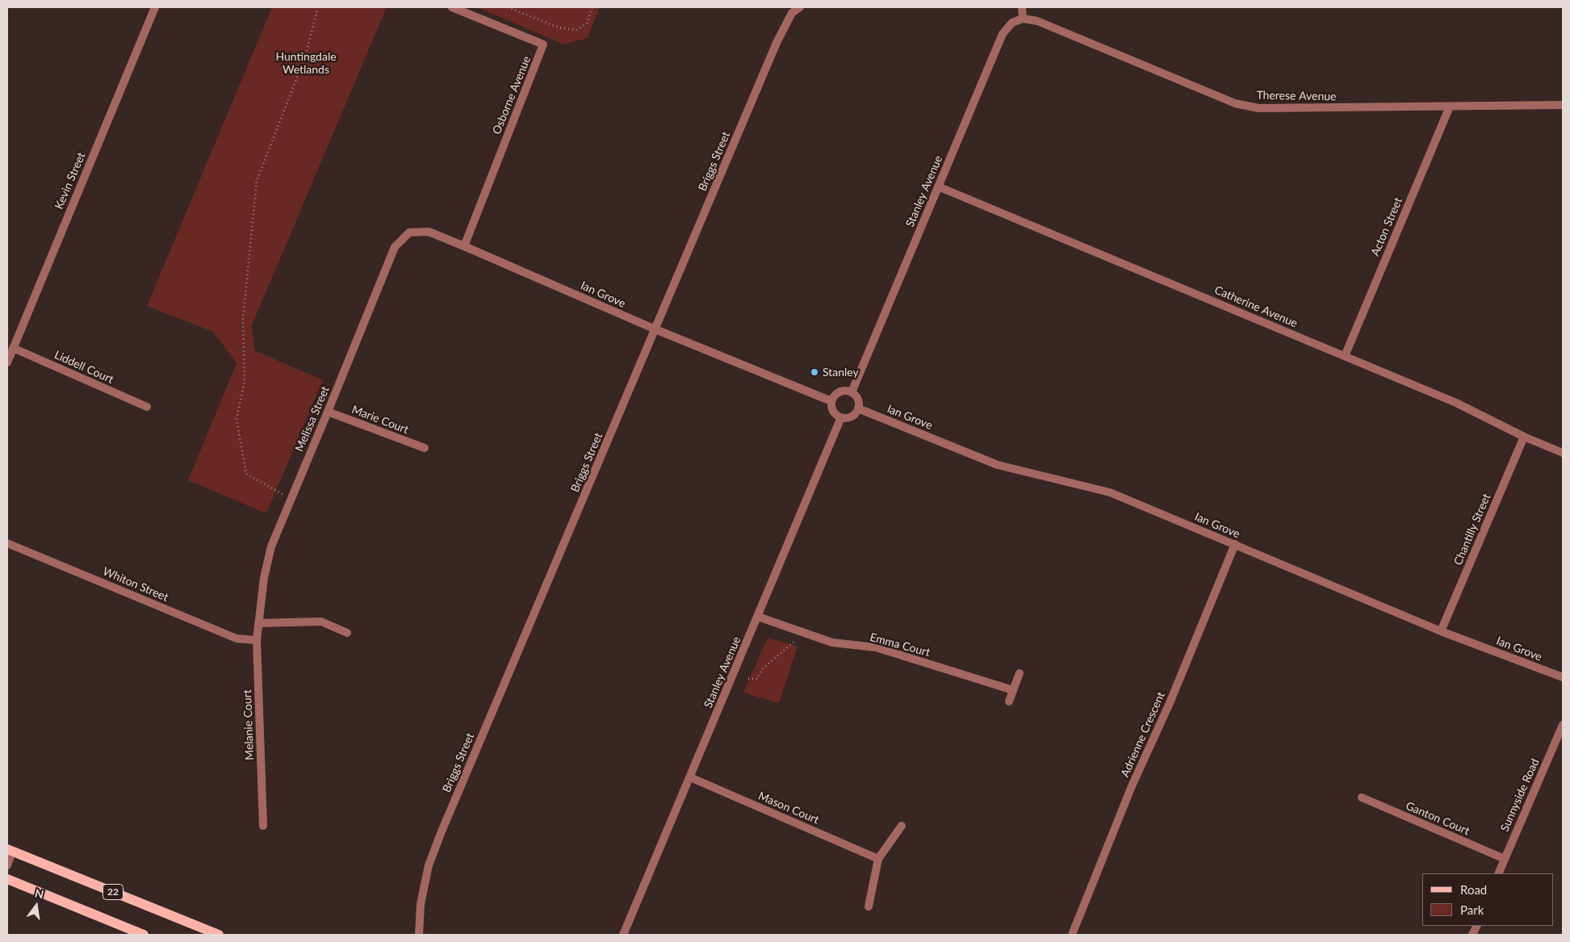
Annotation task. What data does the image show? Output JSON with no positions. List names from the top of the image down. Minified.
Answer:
{"streets":{"main road":["22"],"street":["Osborne Avenue","Therese Avenue","Briggs Street","Kevin Street","Stanley Avenue","Acton Street","Ian Grove","Catherine Avenue","Liddell Court","Melissa Street","Marie Court","Chantilly Street","Whiton Street","Emma Court","Melanie Court","Adrienne Crescent","Sunnyside Road","Mason Court","Ganton Court"]},"crossings":[["Osborne Avenue","Ian Grove"],["Therese Avenue","Stanley Avenue"],["Therese Avenue","Acton Street"],["Briggs Street","Ian Grove"],["Kevin Street","Liddell Court"],["Stanley Avenue","Ian Grove"],["Stanley Avenue","Catherine Avenue"],["Stanley Avenue","Emma Court"],["Stanley Avenue","Mason Court"],["Acton Street","Catherine Avenue"],["Ian Grove","Melissa Street"],["Ian Grove","Chantilly Street"],["Ian Grove","Adrienne Crescent"],["Catherine Avenue","Chantilly Street"],["Melissa Street","Marie Court"],["Melissa Street","Melanie Court"],["Whiton Street","Melanie Court"],["Sunnyside Road","Ganton Court"]],"parks":["Huntingdale Wetlands"],"places":["Stanley"],"legend":["Road","Park"],"north":"top"}
